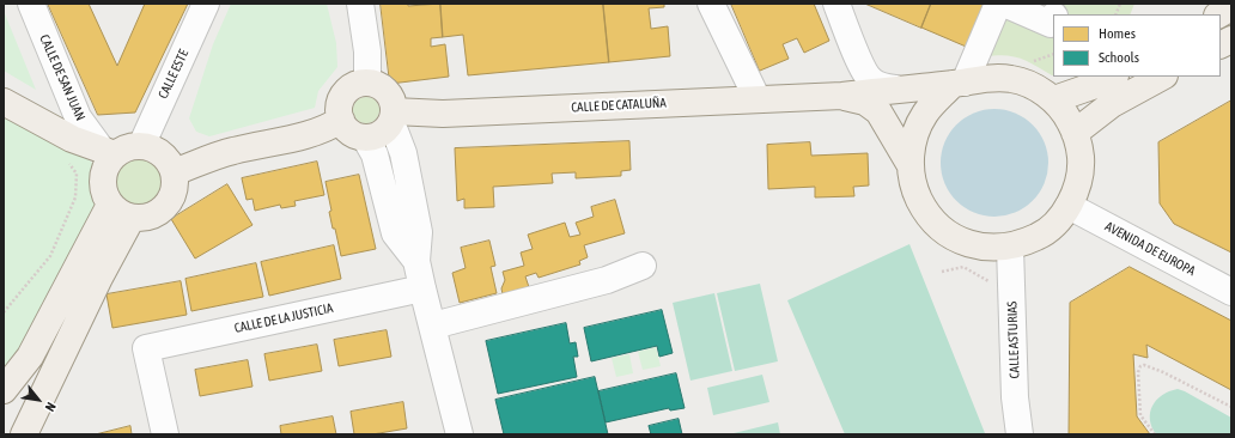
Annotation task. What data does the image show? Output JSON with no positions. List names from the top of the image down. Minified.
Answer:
{"streets":{"main road":["CALLE DE CATALUÑA"],"street":["CALLE ESTE","CALLE DE SAN JUAN","AVENIDA DE EUROPA","CALLE DE LA JUSTICIA","CALLE ASTURIAS"]},"crossings":[["CALLE ESTE","CALLE DE SAN JUAN"],["AVENIDA DE EUROPA","CALLE ASTURIAS"]],"legend":["Homes","Schools"],"north":"bottom right"}
